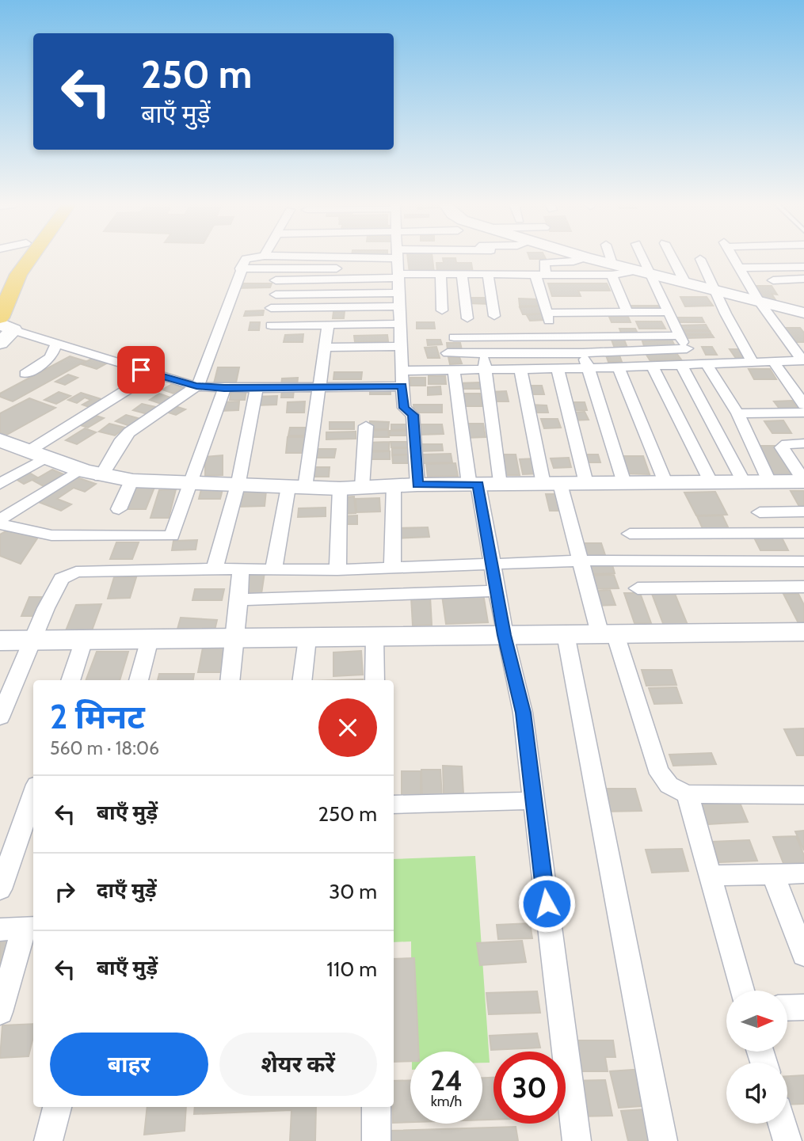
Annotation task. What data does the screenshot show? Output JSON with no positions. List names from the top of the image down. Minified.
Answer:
{"north":"right","page":{"turn":["250 m","बाएँ मुड़ें"],"heading":["2 मिनट","560 m · 18:06"],"list":[{"name":"बाएँ मुड़ें","value":"250 m"},{"name":"दाएँ मुड़ें","value":"30 m"},{"name":"बाएँ मुड़ें","value":"110 m"}],"buttons":["बाहर","शेयर करें"],"speed":"24 km/h","limit":"30"}}
